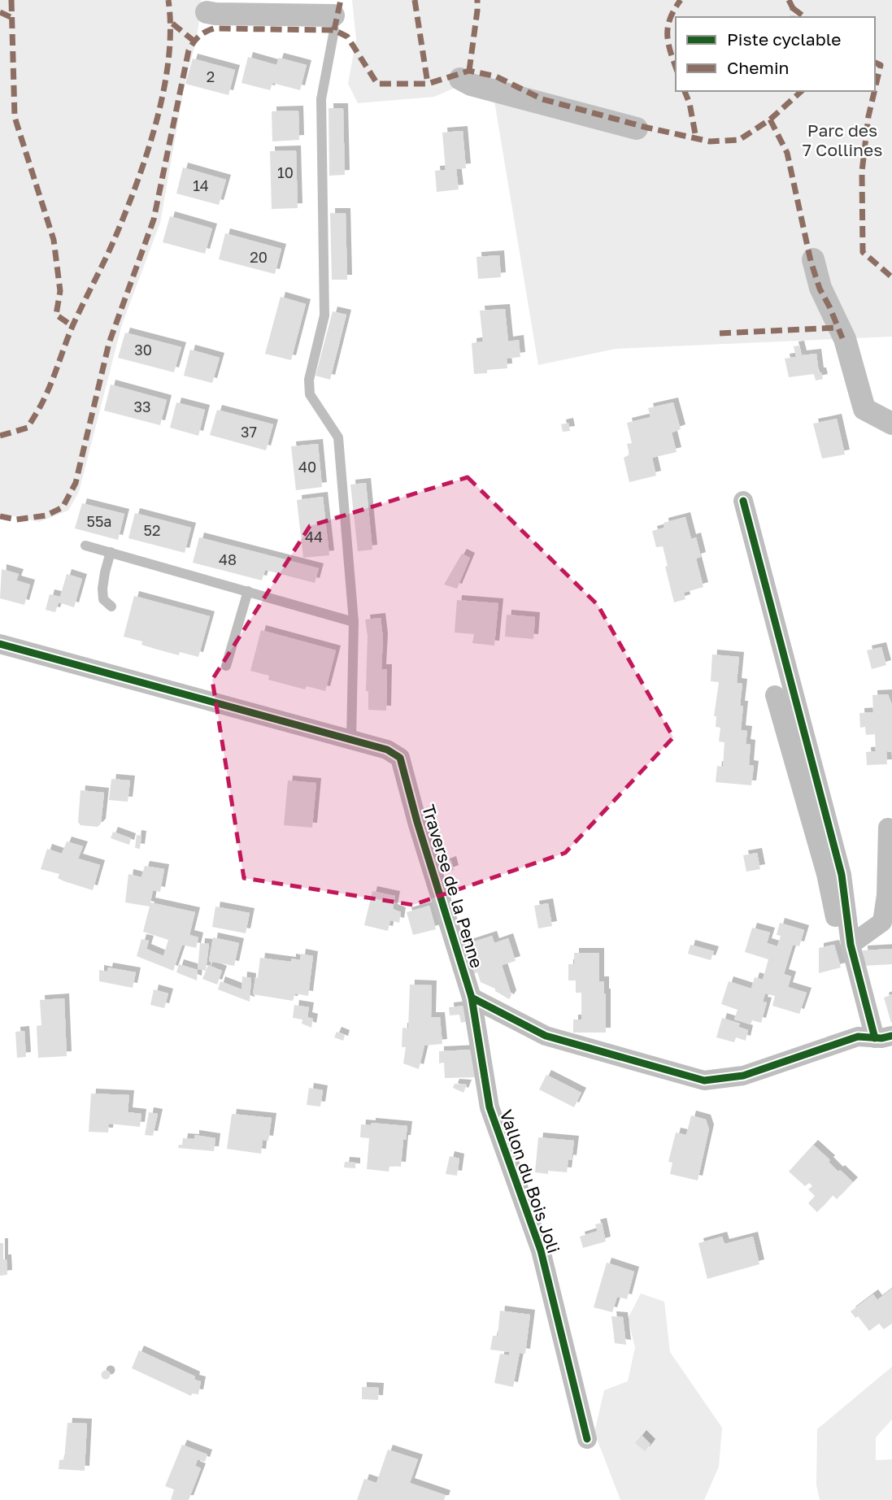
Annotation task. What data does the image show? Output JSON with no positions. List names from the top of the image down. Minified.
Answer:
{"streets":{"street":["Traverse de la Penne","Vallon du Bois Joli"]},"crossings":[["Traverse de la Penne","Vallon du Bois Joli"]],"parks":["Parc des 7 Collines"],"house_numbers":["2","10","14","20","30","33","37","40","55a","52","44","48"],"legend":["Piste cyclable","Chemin"]}
